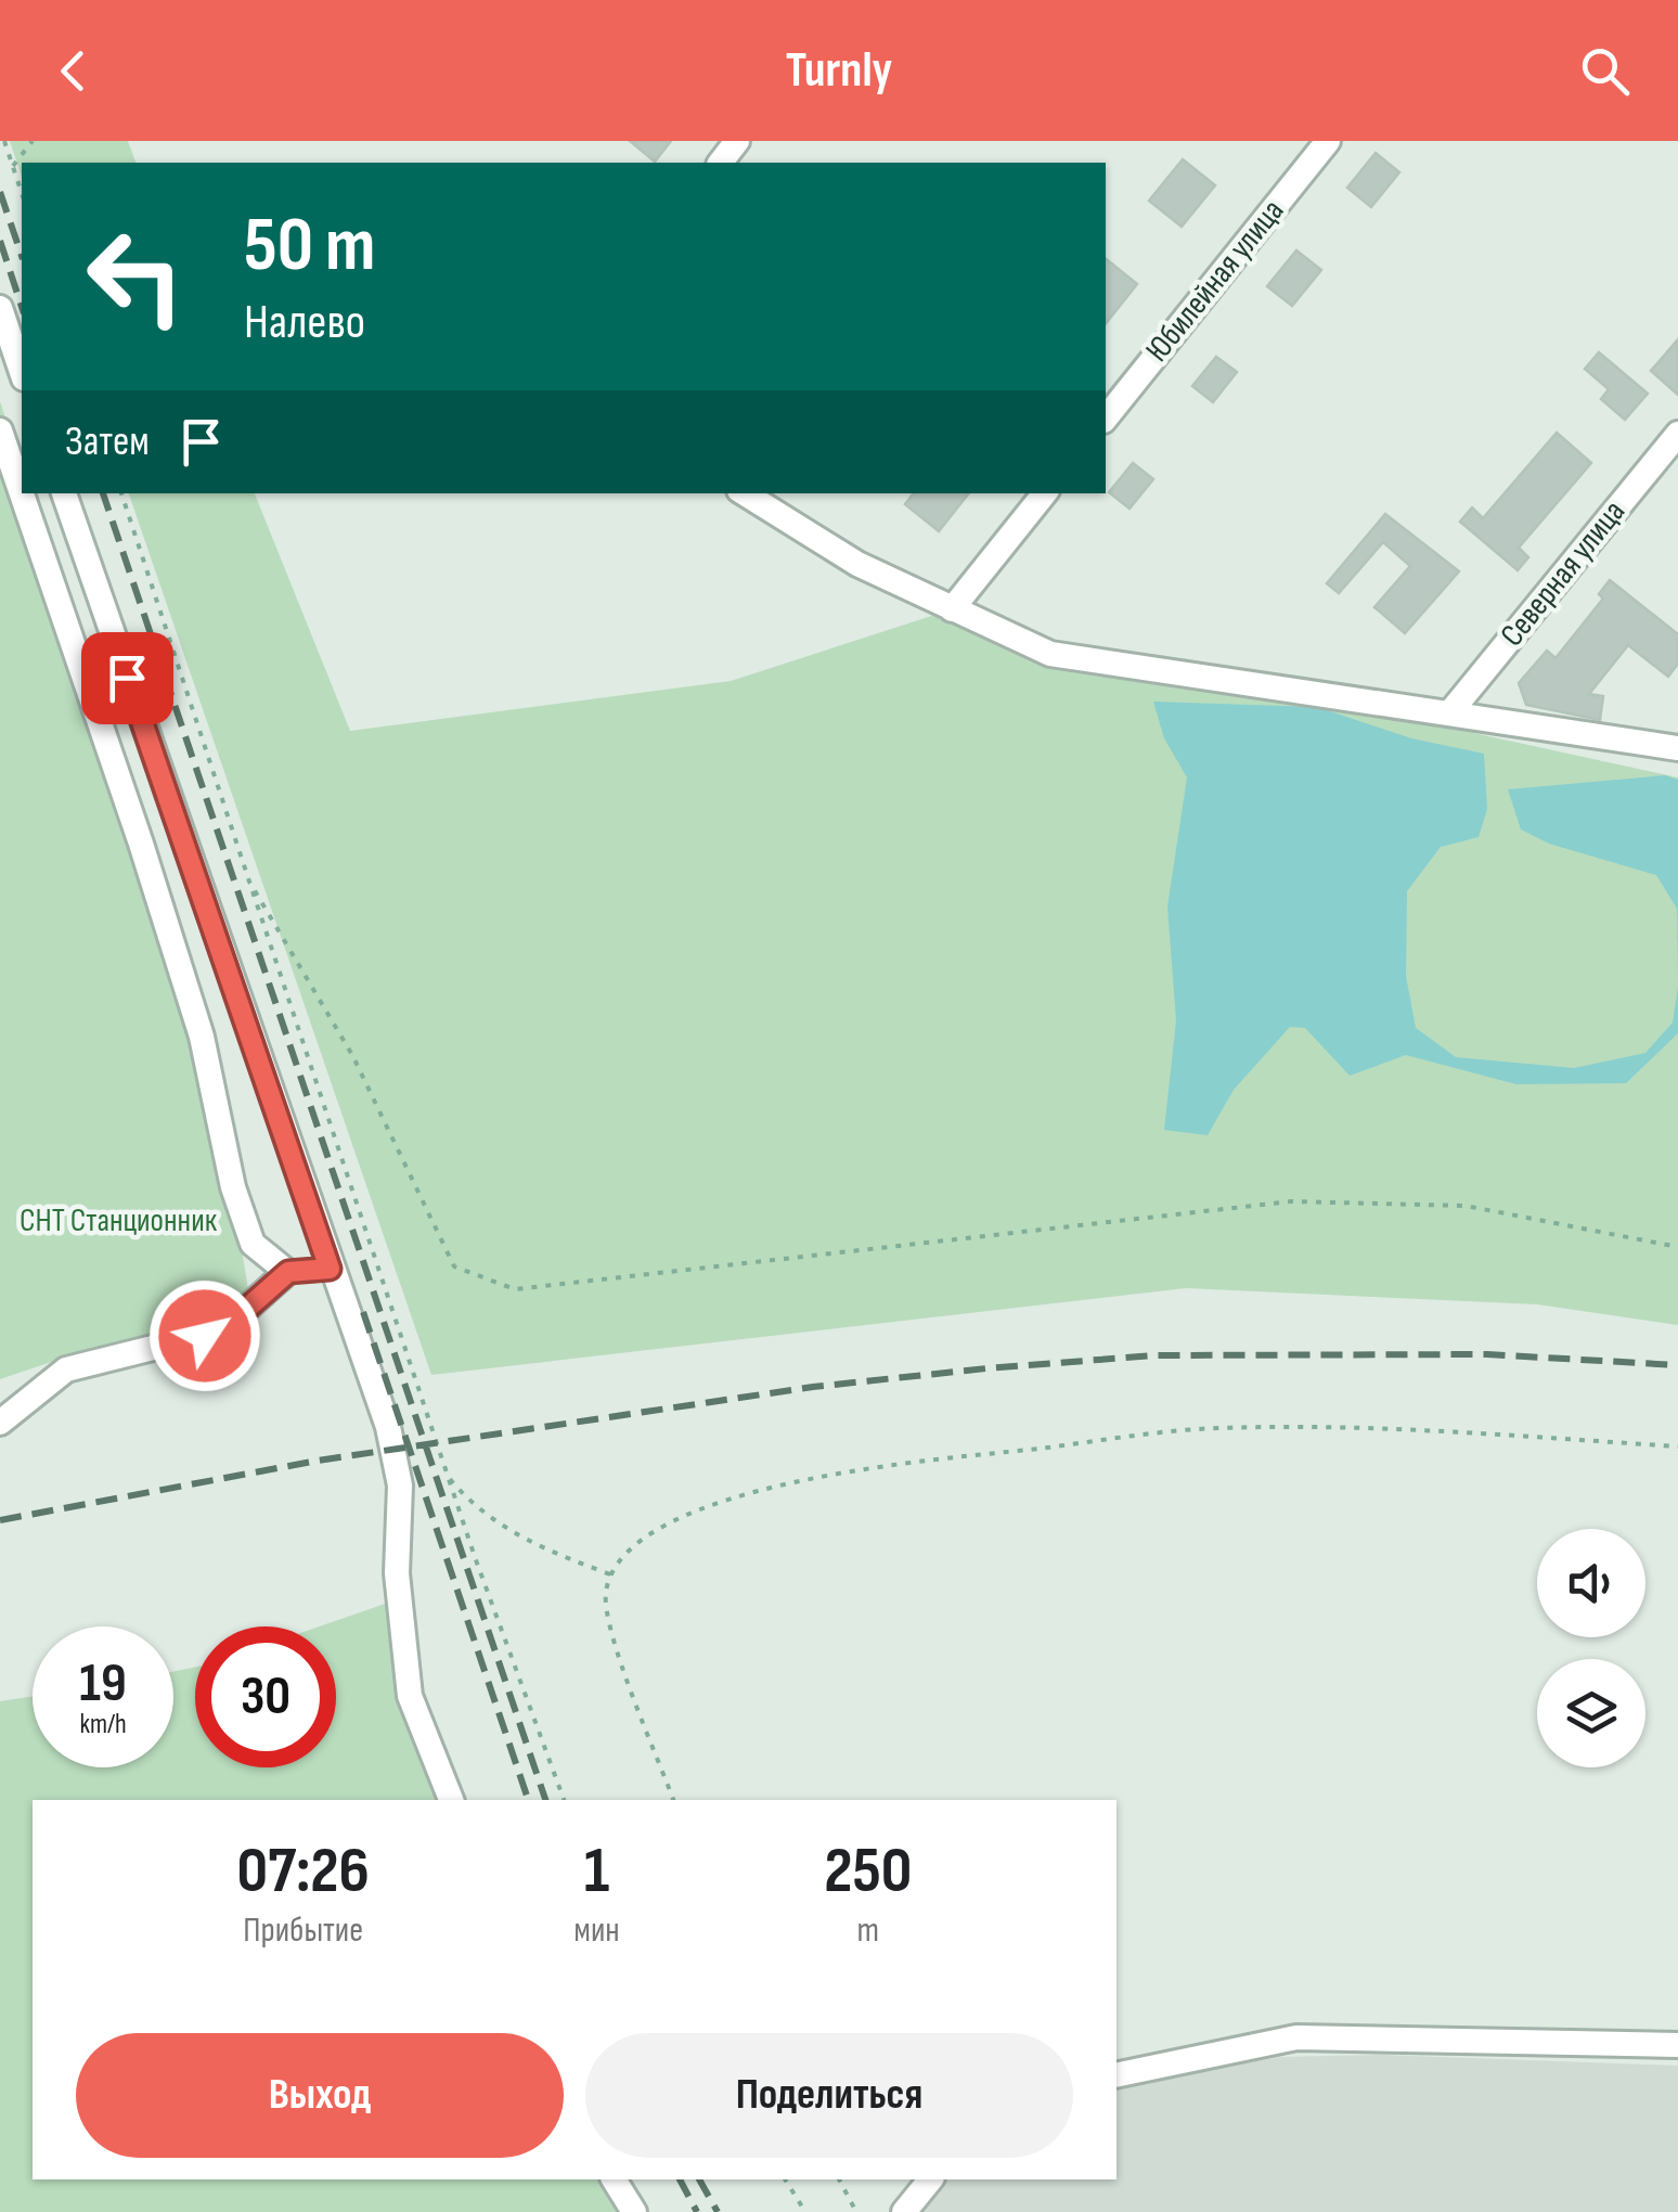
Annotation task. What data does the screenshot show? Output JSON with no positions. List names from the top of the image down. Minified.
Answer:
{"streets":{"street":["Юбилейная улица","Северная улица"]},"parks":["СНТ Станционник"],"page":{"header":"Turnly","turn":["50 m","Налево"],"then":"Затем","speed":"19 km/h","limit":"30","eta":["07:26","Прибытие","1","мин","250","m"],"buttons":["Выход","Поделиться"]}}
